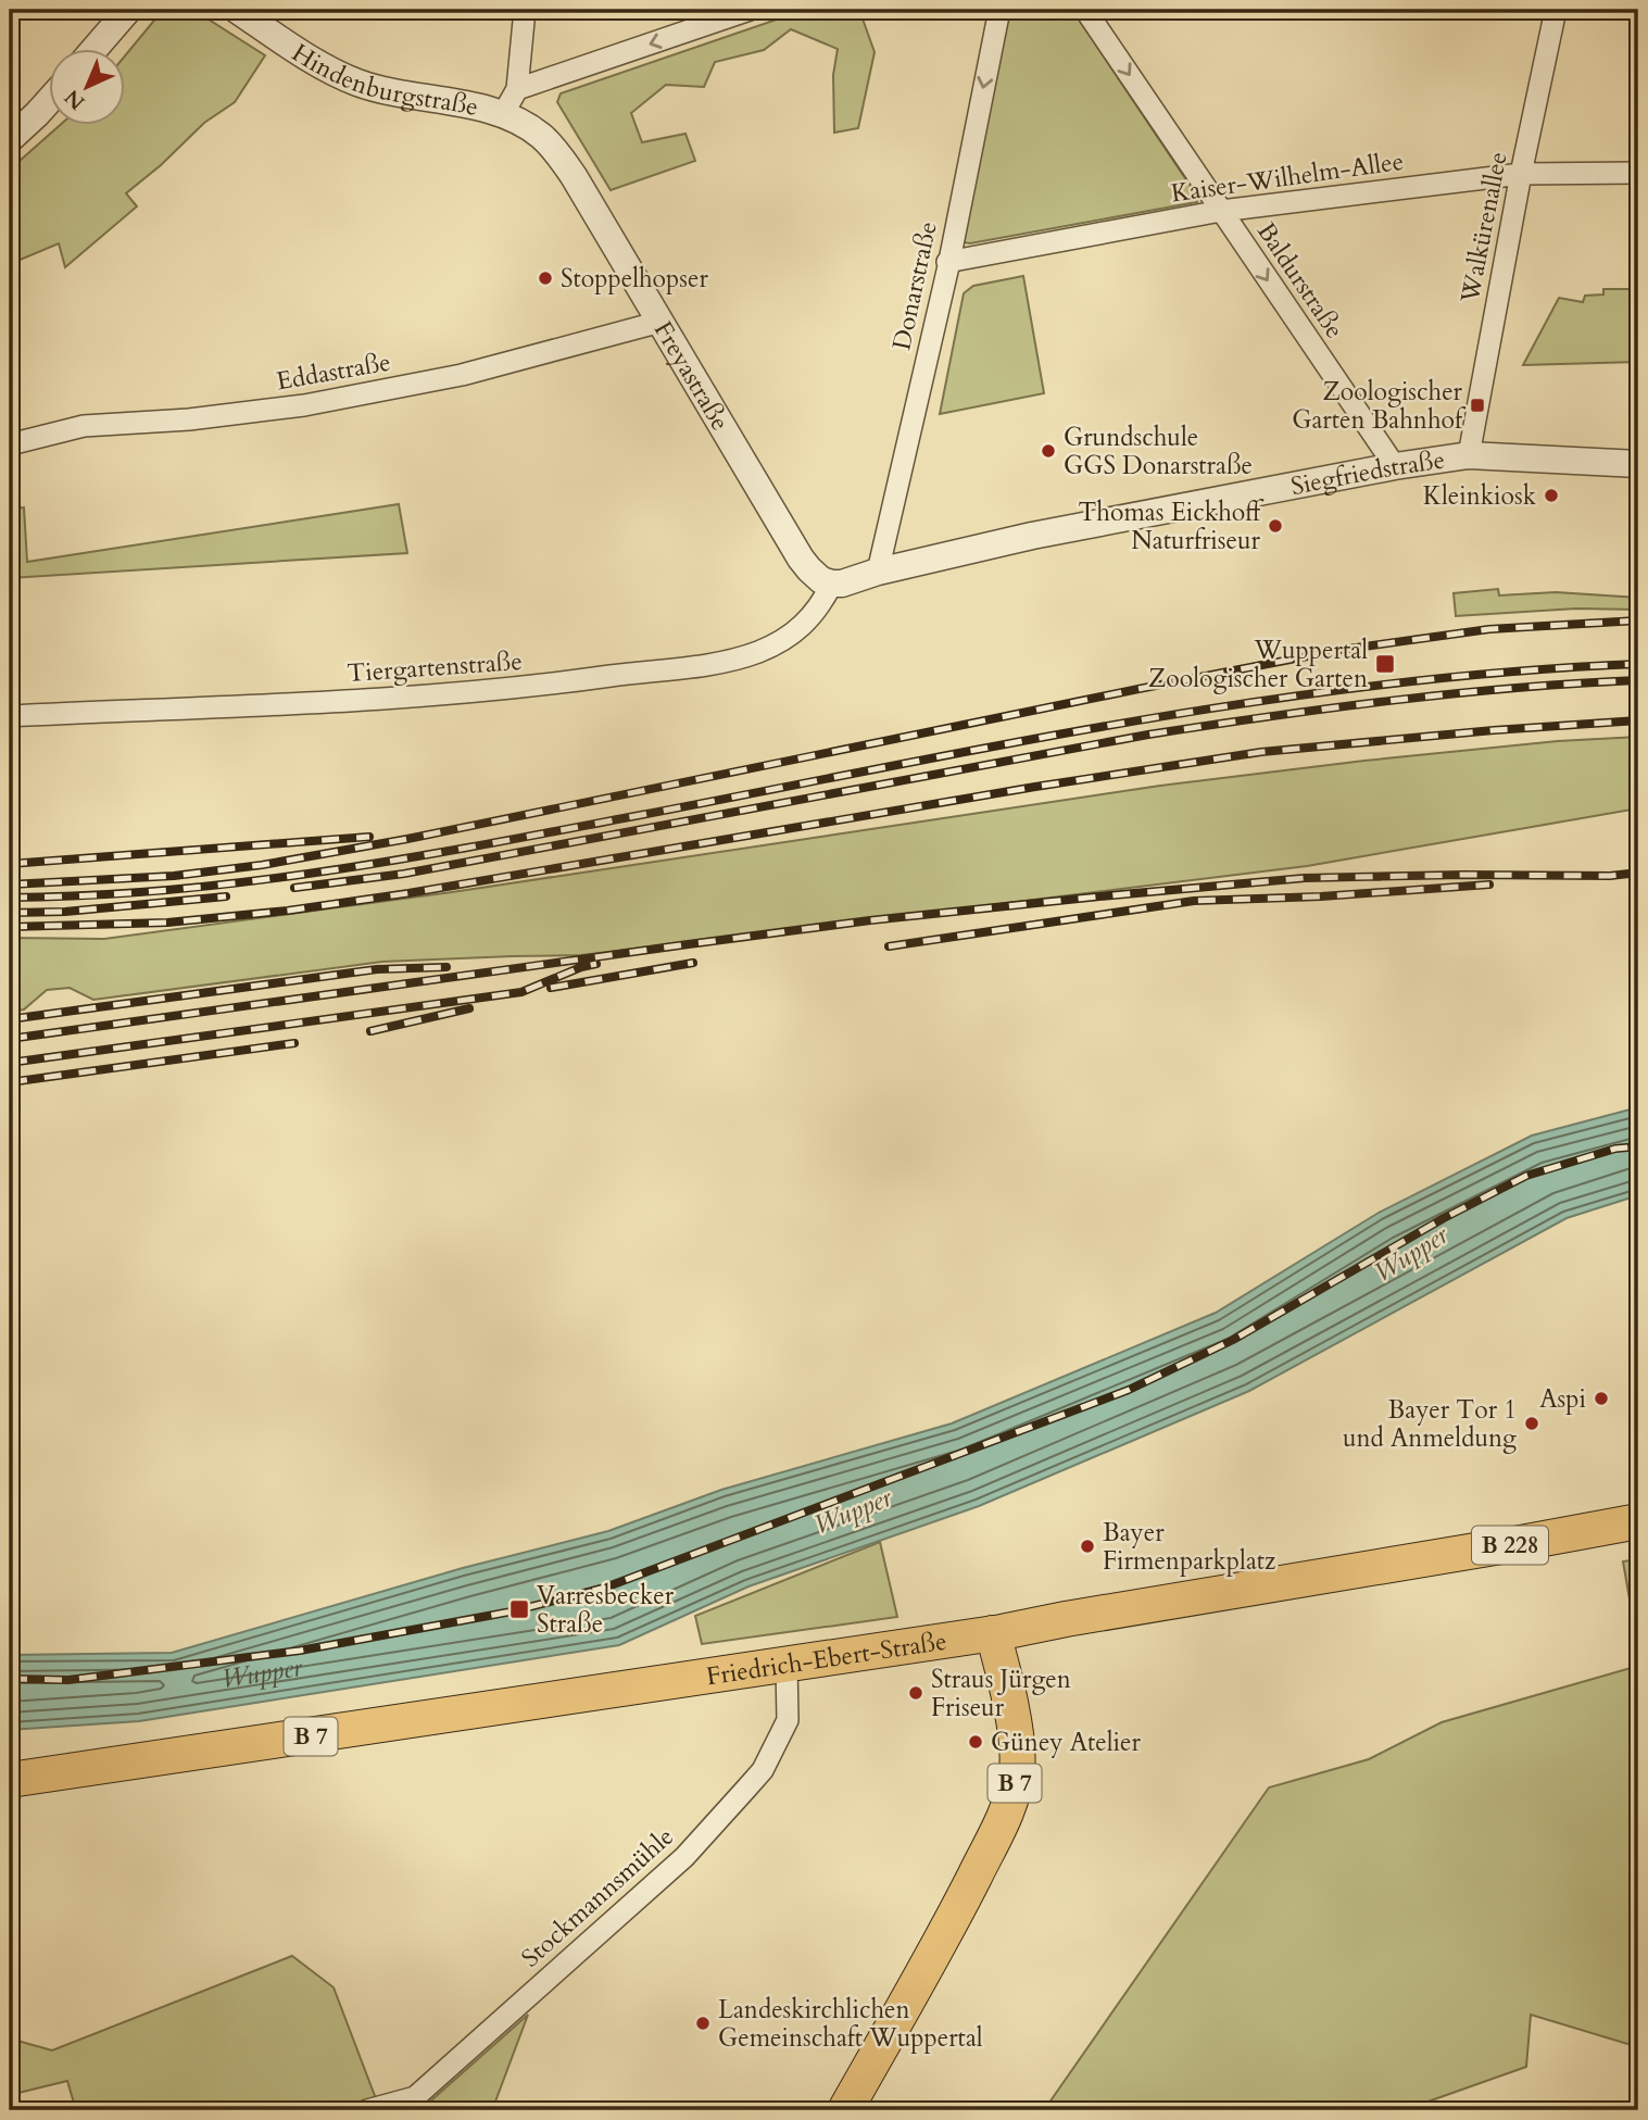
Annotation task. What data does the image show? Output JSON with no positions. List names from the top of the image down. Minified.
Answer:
{"streets":{"main road":["B 228","Friedrich-Ebert-Straße","B 7"],"street":["Hindenburgstraße","Kaiser-Wilhelm-Allee","Walkürenallee","Baldurstraße","Donarstraße","Eddastraße","Freyastraße","Siegfriedstraße","Tiergartenstraße","Stockmannsmühle"]},"crossings":[["Hindenburgstraße","Freyastraße"],["Kaiser-Wilhelm-Allee","Walkürenallee"],["Kaiser-Wilhelm-Allee","Baldurstraße"],["Kaiser-Wilhelm-Allee","Donarstraße"],["Walkürenallee","Siegfriedstraße"],["Baldurstraße","Siegfriedstraße"],["Donarstraße","Siegfriedstraße"],["Eddastraße","Freyastraße"],["Freyastraße","Siegfriedstraße"],["Freyastraße","Tiergartenstraße"],["Siegfriedstraße","Tiergartenstraße"],["Friedrich-Ebert-Straße","B 7"],["Friedrich-Ebert-Straße","Stockmannsmühle"]],"one_way":["Baldurstraße","Donarstraße"],"water":["Wupper"],"places":{"other":["Stoppelhopser","Grundschule GGS Donarstraße","Kleinkiosk","Thomas Eickhoff Naturfriseur","Aspi","Bayer Tor 1 und Anmeldung","Bayer Firmenparkplatz","Straus Jürgen Friseur","Güney Atelier","Landeskirchlichen Gemeinschaft Wuppertal"],"transit":["Zoologischer Garten Bahnhof","Wuppertal Zoologischer Garten","Varresbecker Straße"]},"north":"bottom left"}
